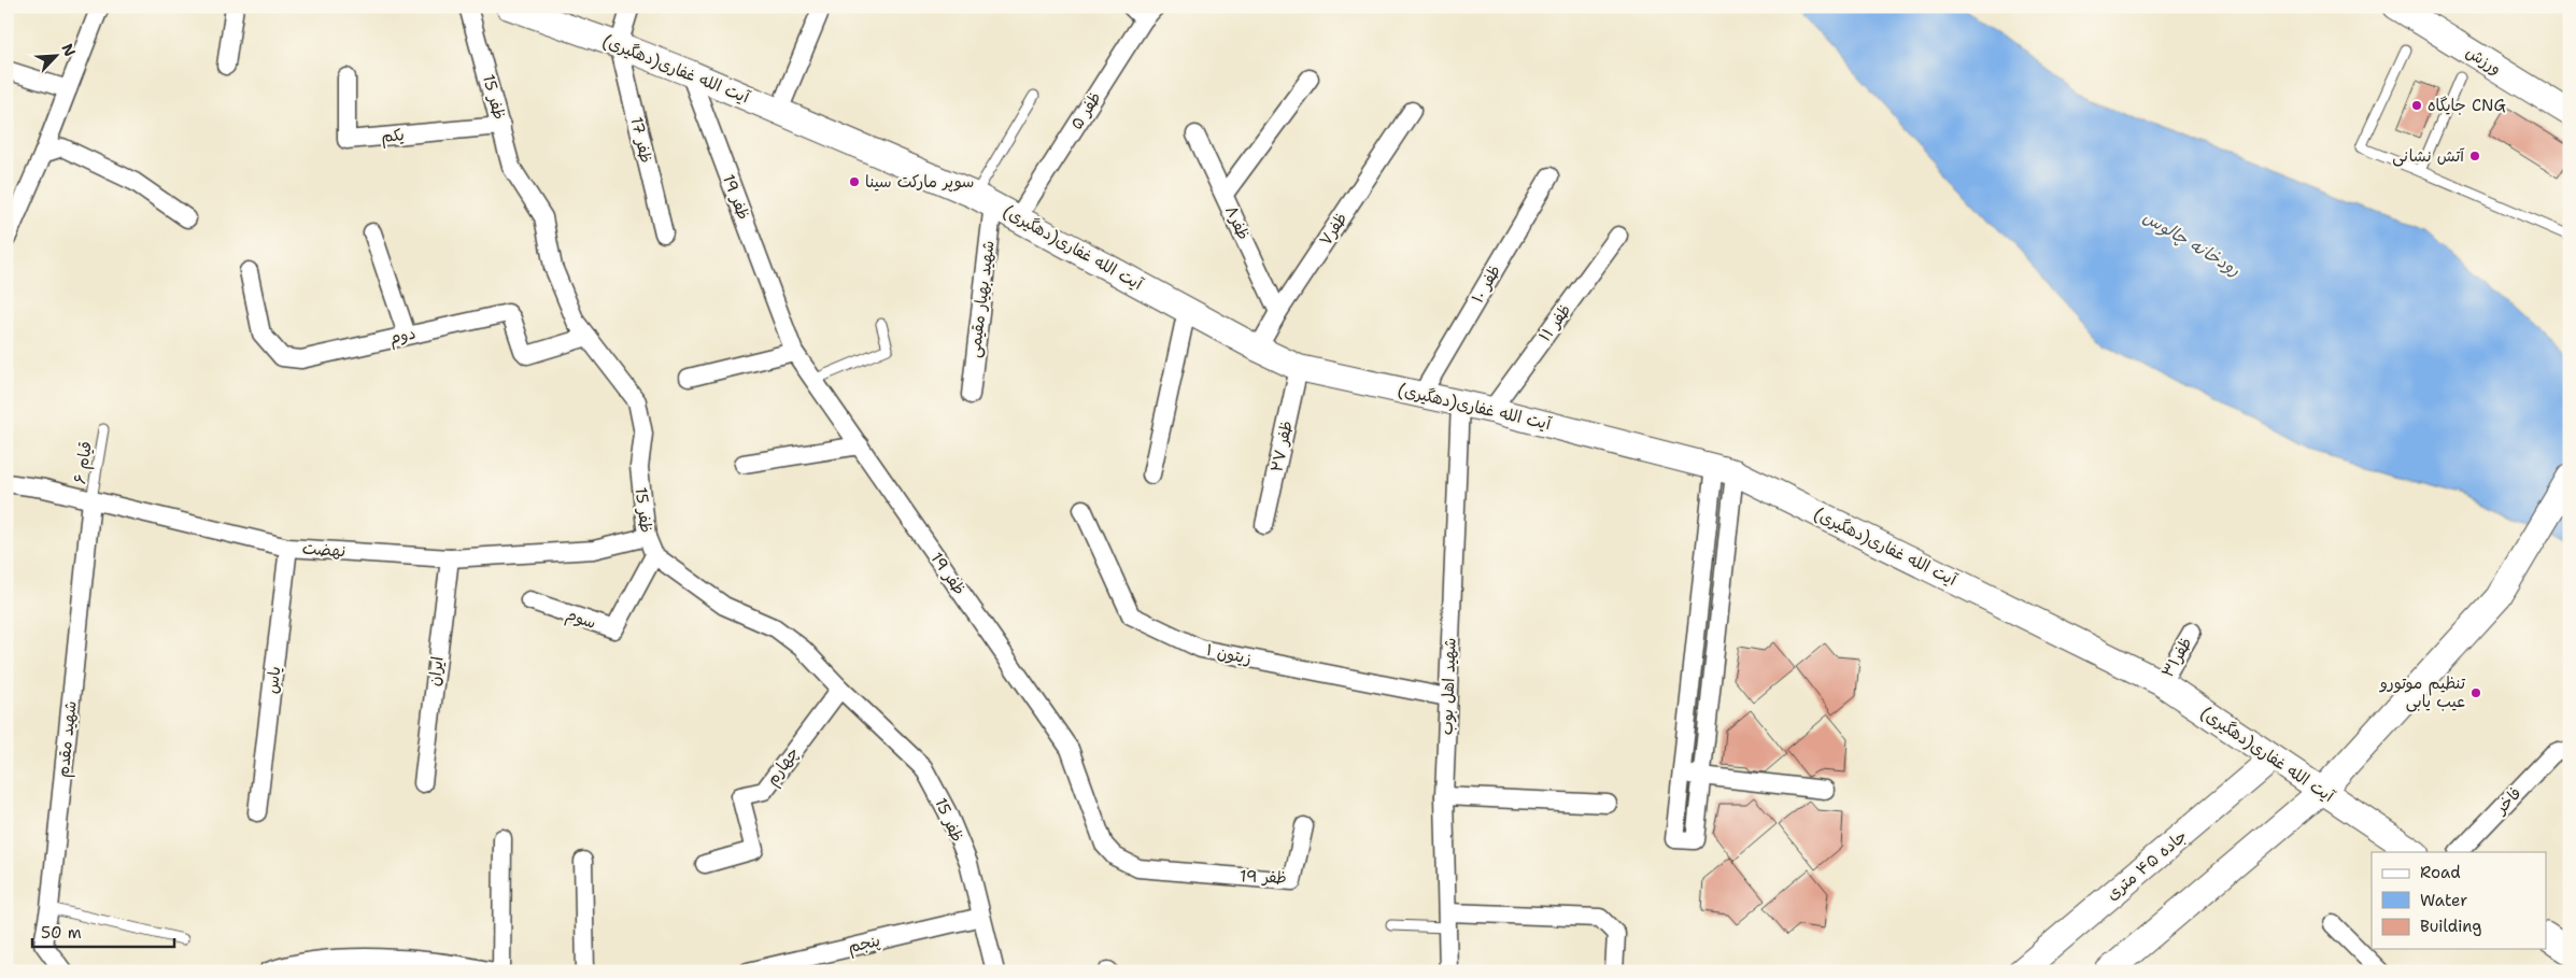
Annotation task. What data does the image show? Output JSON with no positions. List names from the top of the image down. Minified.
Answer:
{"streets":{"street":["ورزش","آیت الله غفاری(دهگیری)","ظفر 15","ظفر ۵","یکم","ظفر 17","ظفر 19","ظفر۸","ظفر۷","ظفر ۱۰","شهید بهیار مقیمی","ظفر ۱۱","دوم","ظفر ۲۷","نهضت","سوم","زیتون ۱","ظفر۳۱","ایران","یاس","شهید اهل بوب","شهید مقدم","چهارم","فاخر","جاده ۴۵ متری","پنجم"],"lane":["قیام ۶"]},"crossings":[["آیت الله غفاری(دهگیری)","ظفر ۵"],["آیت الله غفاری(دهگیری)","ظفر 17"],["آیت الله غفاری(دهگیری)","ظفر 19"],["آیت الله غفاری(دهگیری)","ظفر۷"],["آیت الله غفاری(دهگیری)","ظفر ۱۰"],["آیت الله غفاری(دهگیری)","شهید بهیار مقیمی"],["آیت الله غفاری(دهگیری)","ظفر ۱۱"],["آیت الله غفاری(دهگیری)","ظفر ۲۷"],["آیت الله غفاری(دهگیری)","ظفر۳۱"],["آیت الله غفاری(دهگیری)","شهید اهل بوب"],["آیت الله غفاری(دهگیری)","جاده ۴۵ متری"],["ظفر 15","یکم"],["ظفر 15","دوم"],["ظفر 15","نهضت"],["ظفر 15","سوم"],["ظفر 15","چهارم"],["ظفر 15","پنجم"],["ظفر۸","ظفر۷"],["قیام ۶","نهضت"],["قیام ۶","شهید مقدم"],["نهضت","ایران"],["نهضت","یاس"],["نهضت","شهید مقدم"],["زیتون ۱","شهید اهل بوب"]],"water":["رودخانه چالوس"],"places":["جایگاه CNG","آتش نشانی","سوپر مارکت سینا","تنظیم موتورو عیب یابی"],"legend":["Road","Water","Building"],"scale_bar":"50 m","north":"top right"}
